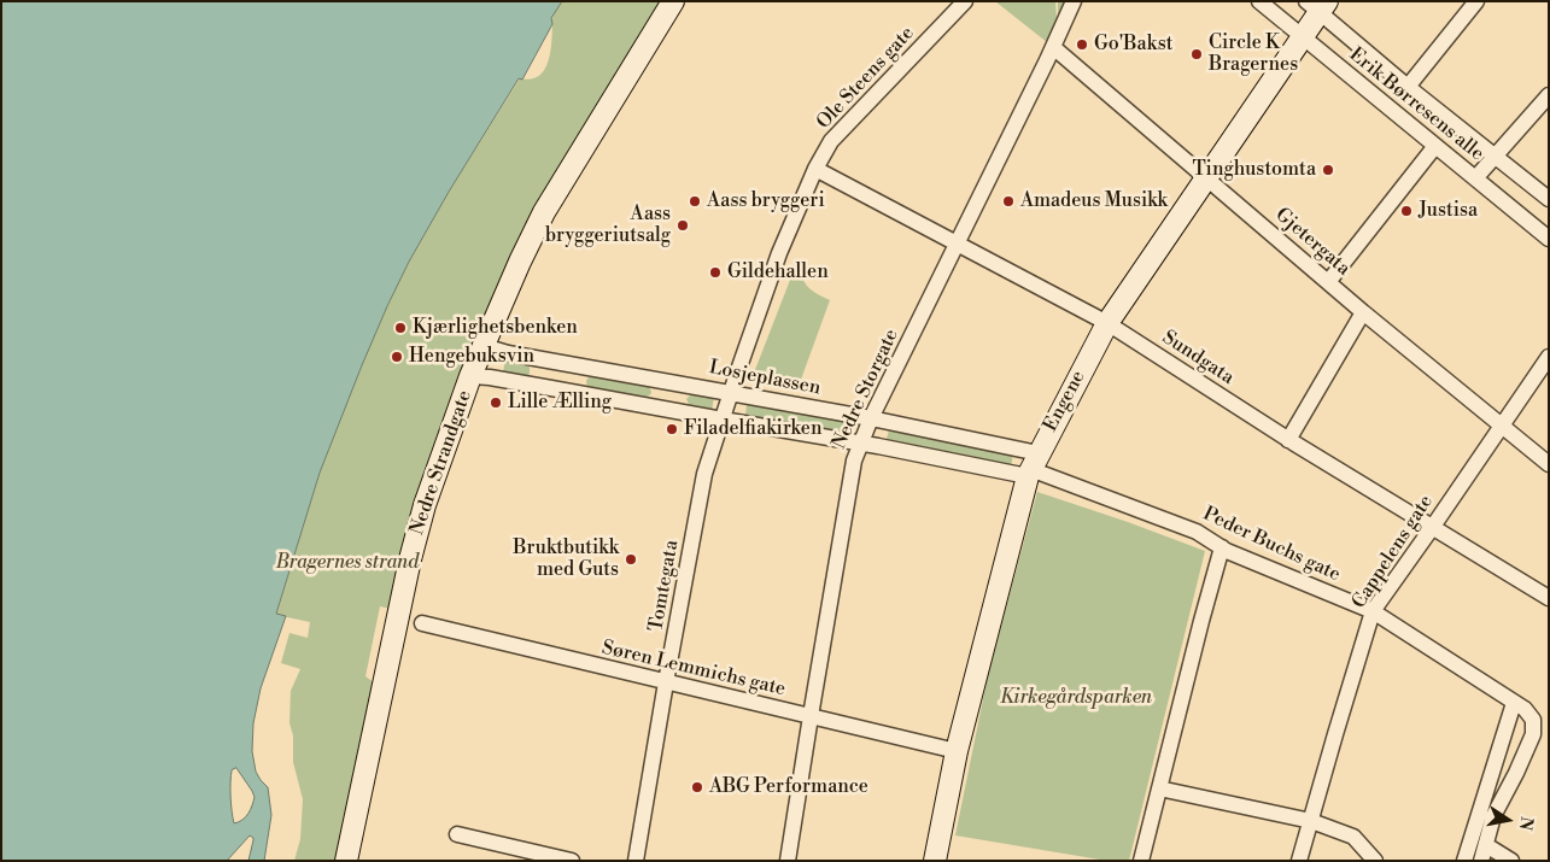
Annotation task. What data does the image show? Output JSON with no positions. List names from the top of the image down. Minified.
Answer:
{"streets":{"street":["Ole Steens gate","Erik Børresens alle","Gjetergata","Sundgata","Losjeplassen","Nedre Storgate","Engene","Nedre Strandgate","Peder Buchs gate","Cappelens gate","Tomtegata","Søren Lemmichs gate"]},"crossings":[["Ole Steens gate","Sundgata"],["Ole Steens gate","Losjeplassen"],["Ole Steens gate","Tomtegata"],["Erik Børresens alle","Engene"],["Gjetergata","Nedre Storgate"],["Gjetergata","Engene"],["Gjetergata","Cappelens gate"],["Sundgata","Nedre Storgate"],["Sundgata","Engene"],["Sundgata","Cappelens gate"],["Losjeplassen","Nedre Storgate"],["Losjeplassen","Engene"],["Losjeplassen","Nedre Strandgate"],["Losjeplassen","Peder Buchs gate"],["Losjeplassen","Tomtegata"],["Nedre Storgate","Søren Lemmichs gate"],["Engene","Peder Buchs gate"],["Engene","Søren Lemmichs gate"],["Peder Buchs gate","Cappelens gate"],["Tomtegata","Søren Lemmichs gate"]],"parks":["Bragernes strand","Kirkegårdsparken"],"places":["Go'Bakst","Circle K Bragernes","Tinghustomta","Aass bryggeri","Amadeus Musikk","Justisa","Aass bryggeriutsalg","Gildehallen","Kjærlighetsbenken","Hengebuksvin","Lille Ælling","Filadelfiakirken","Bruktbutikk med Guts","ABG Performance"],"north":"right"}
